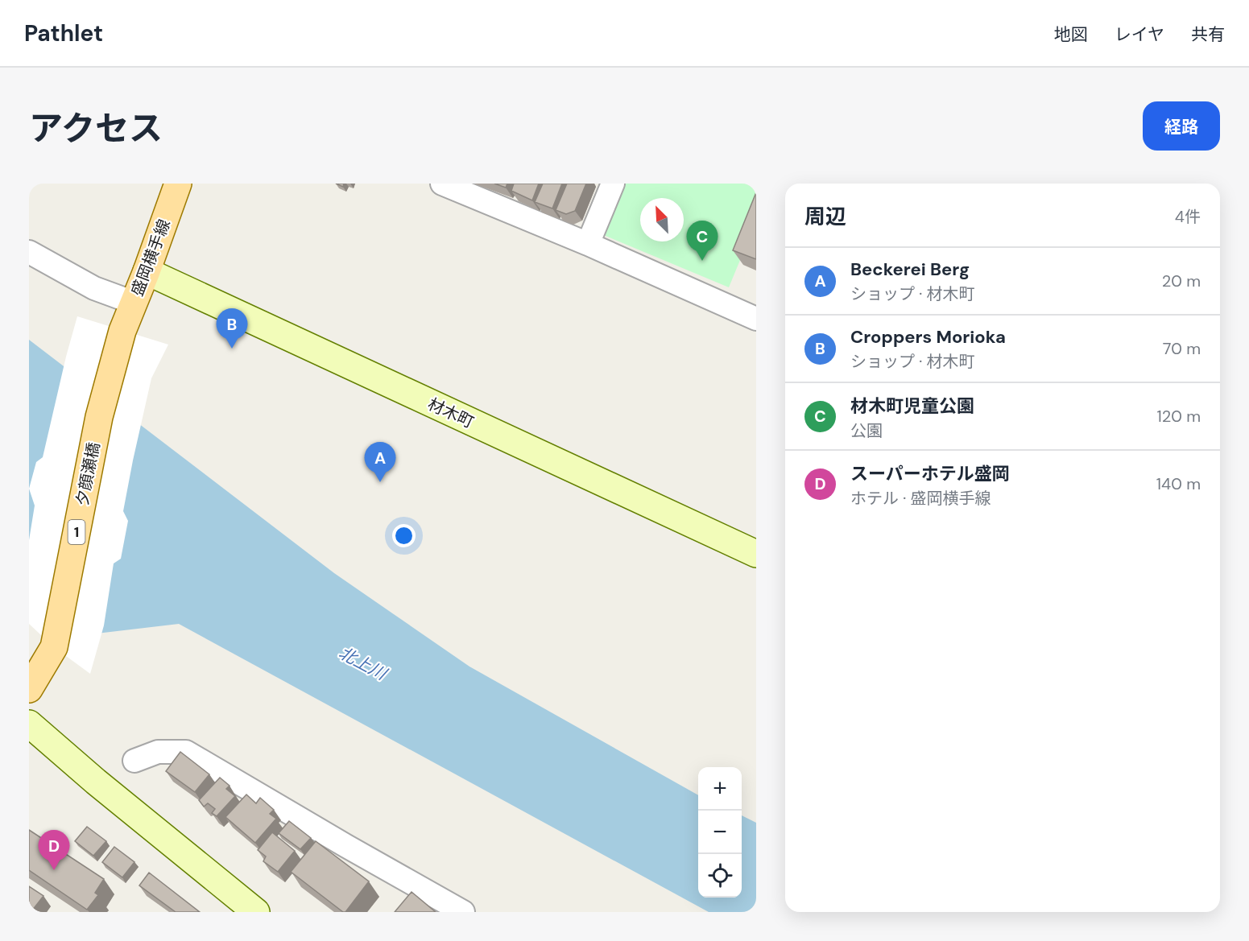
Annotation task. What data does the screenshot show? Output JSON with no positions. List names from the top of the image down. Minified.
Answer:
{"streets":{"main road":["盛岡横手線","夕顔瀬橋","1"],"street":["材木町"]},"crossings":[["盛岡横手線","材木町"],["盛岡横手線","夕顔瀬橋"]],"water":["北上川"],"north":"top left","page":{"header":"Pathlet","nav":["地図","レイヤ","共有"],"title":"アクセス","buttons":"経路","heading":["周辺","4件"],"pins":["C","B","A","D"],"list":[{"mark":"A","name":"Beckerei Berg","note":"ショップ · 材木町","value":"20 m"},{"mark":"B","name":"Croppers Morioka","note":"ショップ · 材木町","value":"70 m"},{"mark":"C","name":"材木町児童公園","note":"公園","value":"120 m"},{"mark":"D","name":"スーパーホテル盛岡","note":"ホテル · 盛岡横手線","value":"140 m"}],"map_buttons":["+","−"]}}
